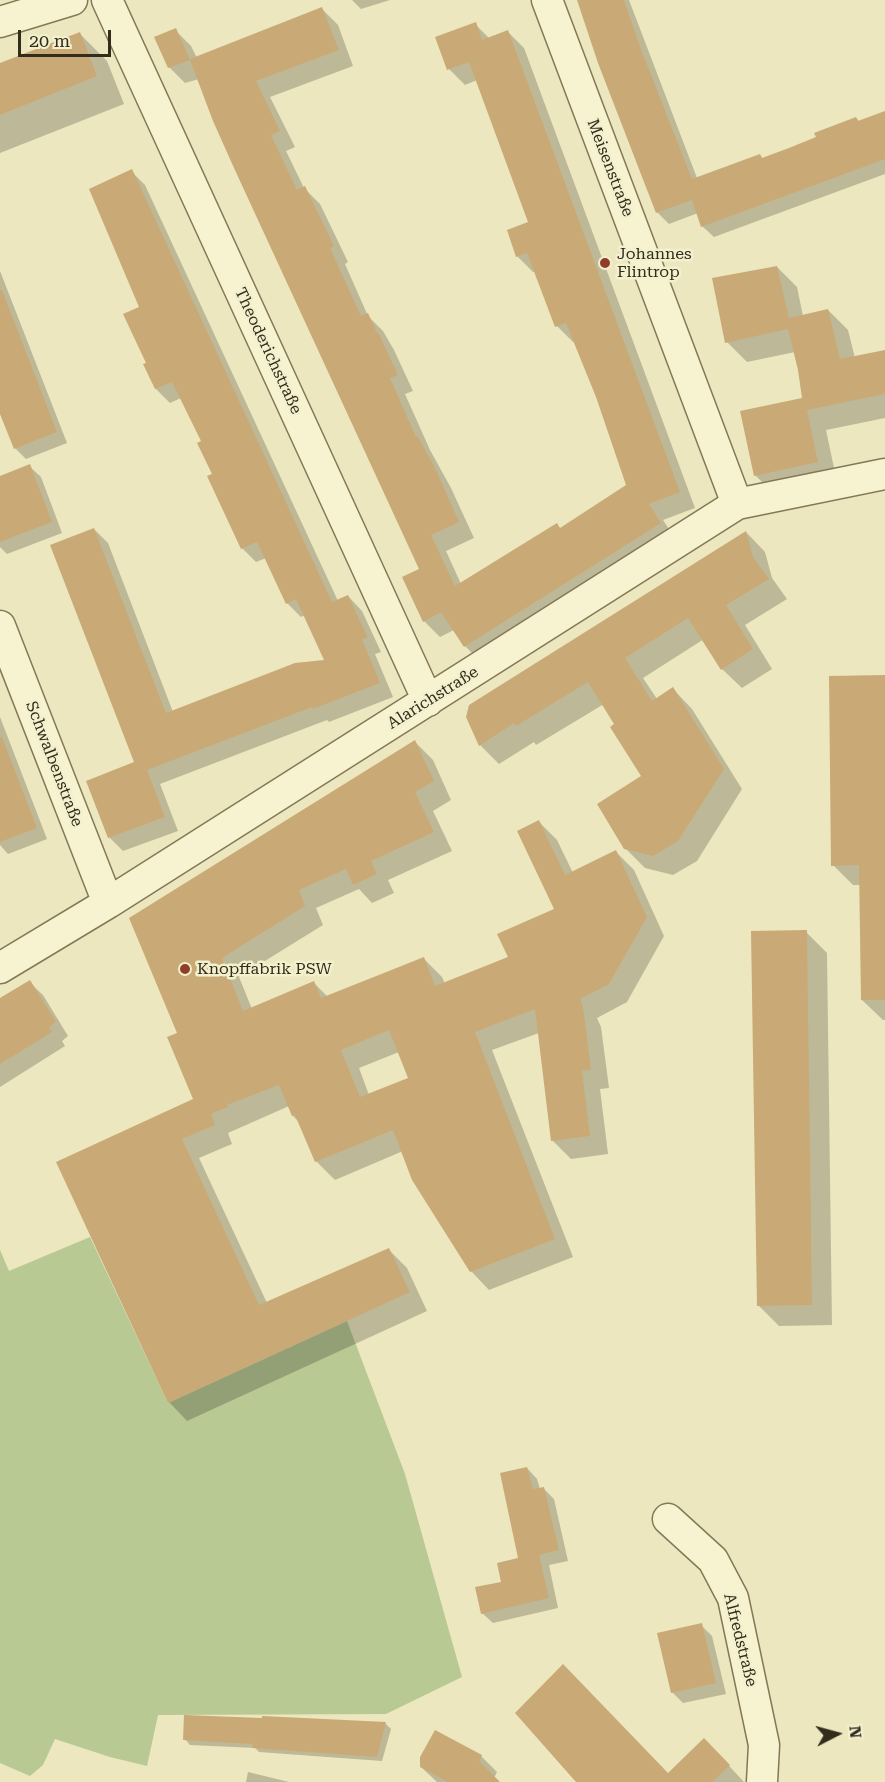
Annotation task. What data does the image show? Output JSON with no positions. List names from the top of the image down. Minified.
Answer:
{"streets":{"street":["Meisenstraße","Theoderichstraße","Alarichstraße","Schwalbenstraße","Alfredstraße"]},"crossings":[["Meisenstraße","Alarichstraße"],["Theoderichstraße","Alarichstraße"],["Alarichstraße","Schwalbenstraße"]],"places":["Johannes Flintrop","Knopffabrik PSW"],"scale_bar":"20 m","north":"right"}
